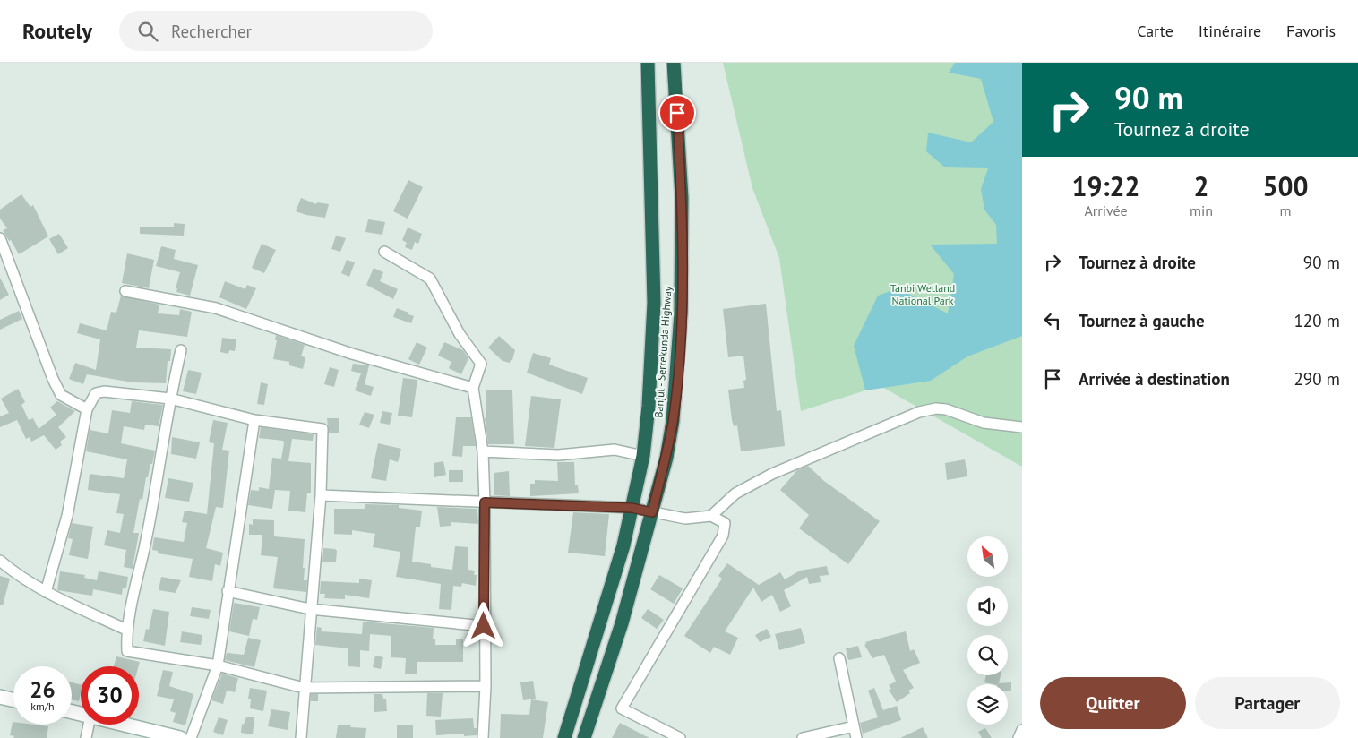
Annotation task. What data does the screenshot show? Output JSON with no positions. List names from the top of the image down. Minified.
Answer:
{"streets":{"highway":["Banjul - Serrekunda Highway"]},"parks":["Tanbi Wetland National Park"],"north":"top left","page":{"header":"Routely","search":"Rechercher","nav":["Carte","Itinéraire","Favoris"],"turn":["90 m","Tournez à droite"],"eta":["19:22","Arrivée","2","min","500","m"],"list":[{"name":"Tournez à droite","value":"90 m"},{"name":"Tournez à gauche","value":"120 m"},{"name":"Arrivée à destination","value":"290 m"}],"speed":"26 km/h","limit":"30","buttons":["Quitter","Partager"]}}
